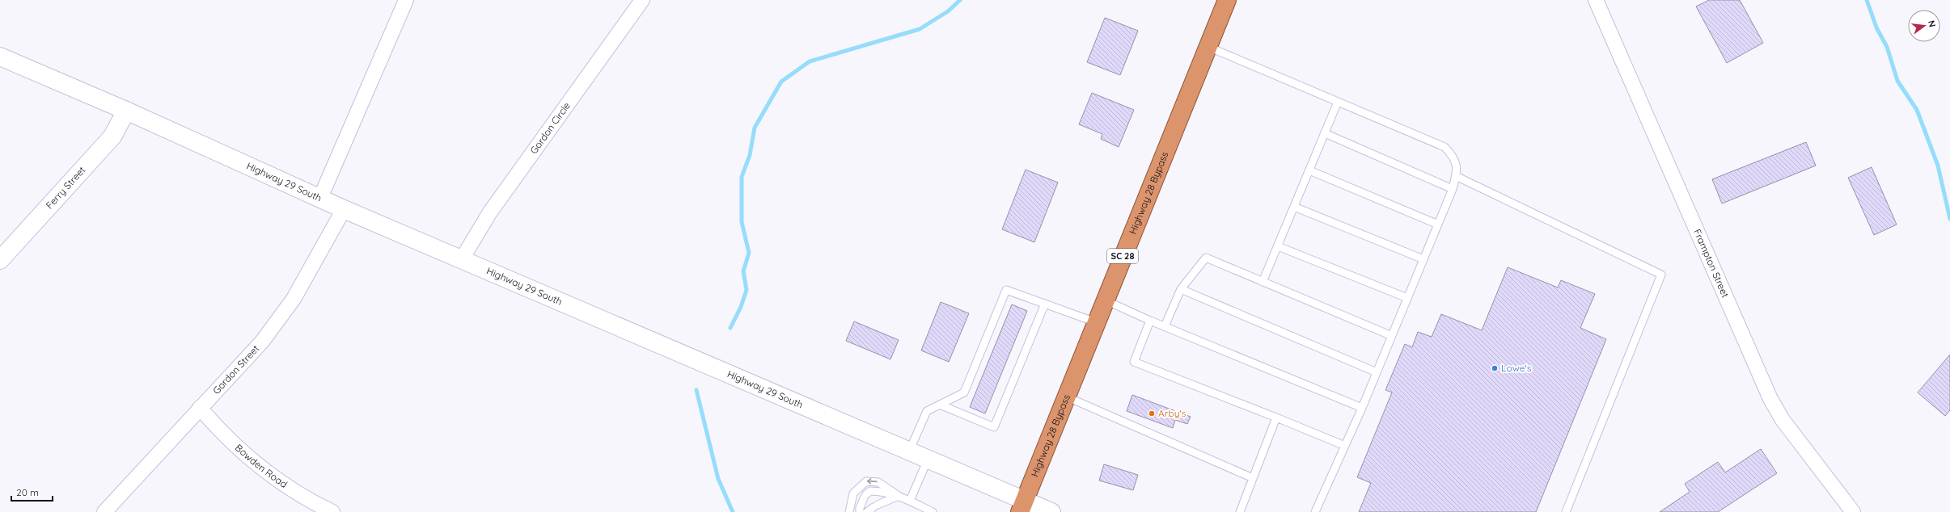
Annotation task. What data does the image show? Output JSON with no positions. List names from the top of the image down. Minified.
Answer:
{"streets":{"highway":["Highway 28 Bypass","SC 28"],"main road":["Highway 29 South","Ferry Street"],"street":["Gordon Circle","Frampton Street","Gordon Street","Bowden Road"]},"crossings":[["Gordon Circle","Highway 29 South"],["Highway 29 South","Ferry Street"],["Highway 29 South","Highway 28 Bypass"],["Highway 29 South","Gordon Street"],["Gordon Street","Bowden Road"]],"places":["Lowe's","Arby's"],"scale_bar":"20 m","north":"right"}
